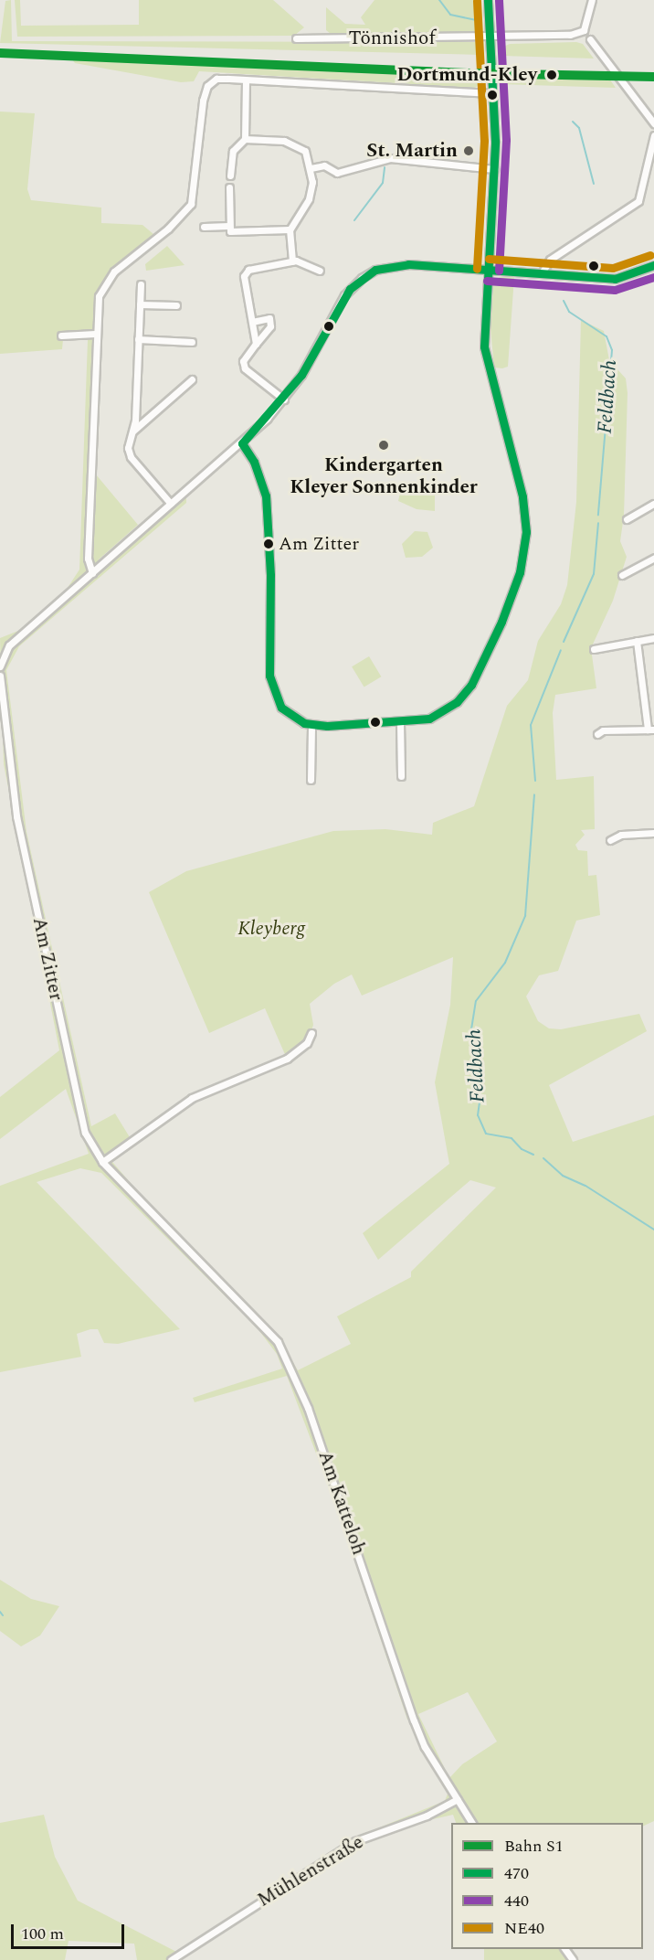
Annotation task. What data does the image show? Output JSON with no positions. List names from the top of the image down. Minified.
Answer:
{"streets":{"street":["Tönnishof","Am Zitter","Am Katteloh","Mühlenstraße"]},"crossings":[["Am Zitter","Am Katteloh"],["Am Katteloh","Mühlenstraße"]],"water":["Feldbach"],"parks":["Kleyberg"],"places":["Dortmund-Kley","St. Martin","Kindergarten Kleyer Sonnenkinder","Am Zitter"],"lines":["transit line 470","transit line 440","transit line NE40","rail line S1"],"legend":["Bahn S1","470","440","NE40"],"scale_bar":"100 m"}
